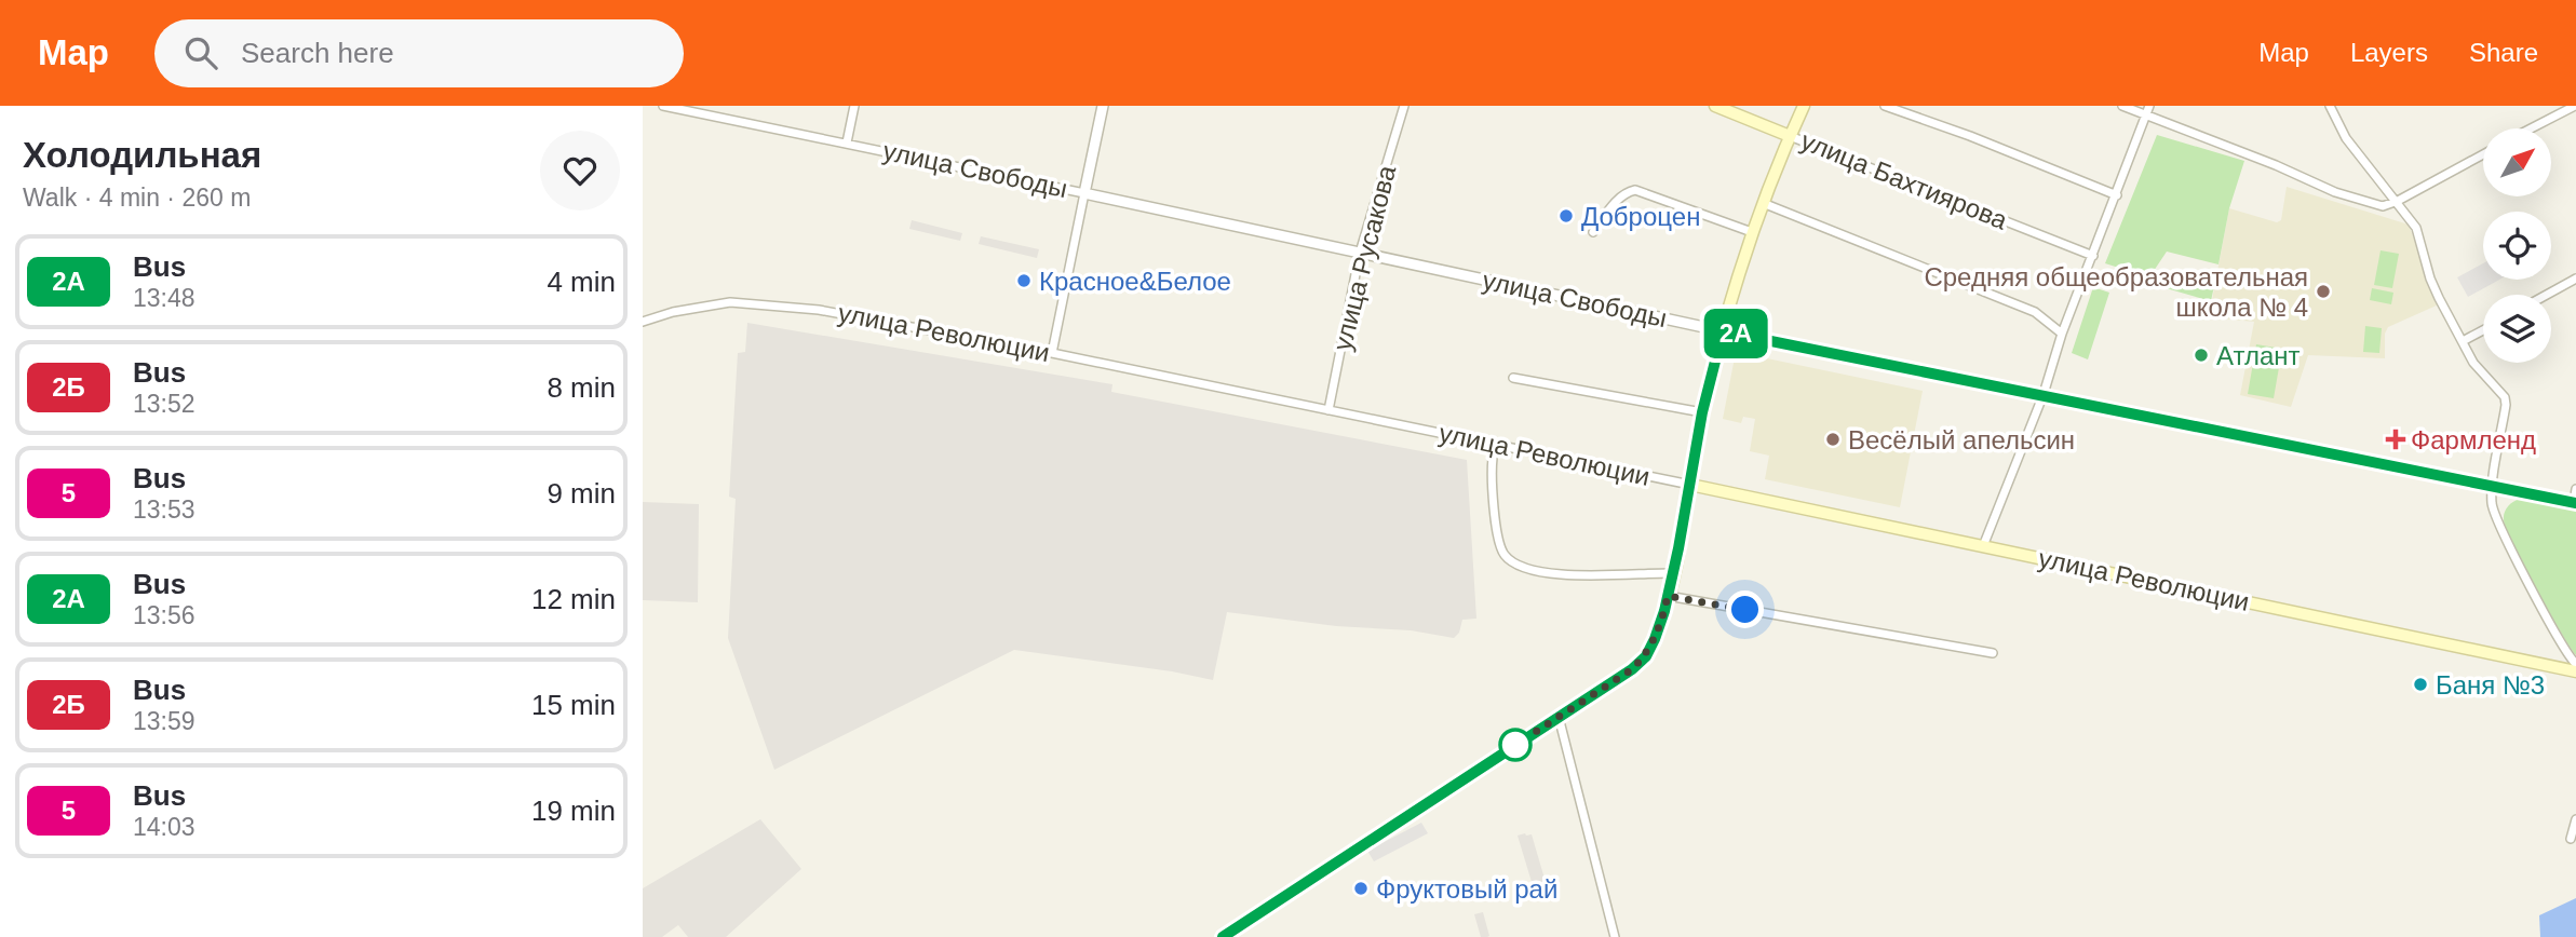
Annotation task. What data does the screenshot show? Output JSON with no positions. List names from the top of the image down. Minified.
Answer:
{"streets":{"main road":["улица Бахтиярова","улица Революции"],"street":["улица Свободы","улица Русакова"]},"crossings":[["улица Свободы","улица Русакова"],["улица Русакова","улица Революции"]],"places":{"other":["Доброцен","Красное&Белое","Средняя общеобразовательная школа № 4","Атлант","Весёлый апельсин","Баня №3","Фруктовый рай"],"health":["Фармленд"]},"lines":["bus line 2А"],"north":"top right","page":{"header":"Map","search":"Search here","nav":["Map","Layers","Share"],"heading":["Холодильная","Walk · 4 min · 260 m"],"on_map":"2А","list":[{"mark":"2А","name":"Bus","note":"13:48","value":"4 min"},{"mark":"2Б","name":"Bus","note":"13:52","value":"8 min"},{"mark":"5","name":"Bus","note":"13:53","value":"9 min"},{"mark":"2А","name":"Bus","note":"13:56","value":"12 min"},{"mark":"2Б","name":"Bus","note":"13:59","value":"15 min"},{"mark":"5","name":"Bus","note":"14:03","value":"19 min"}]}}
